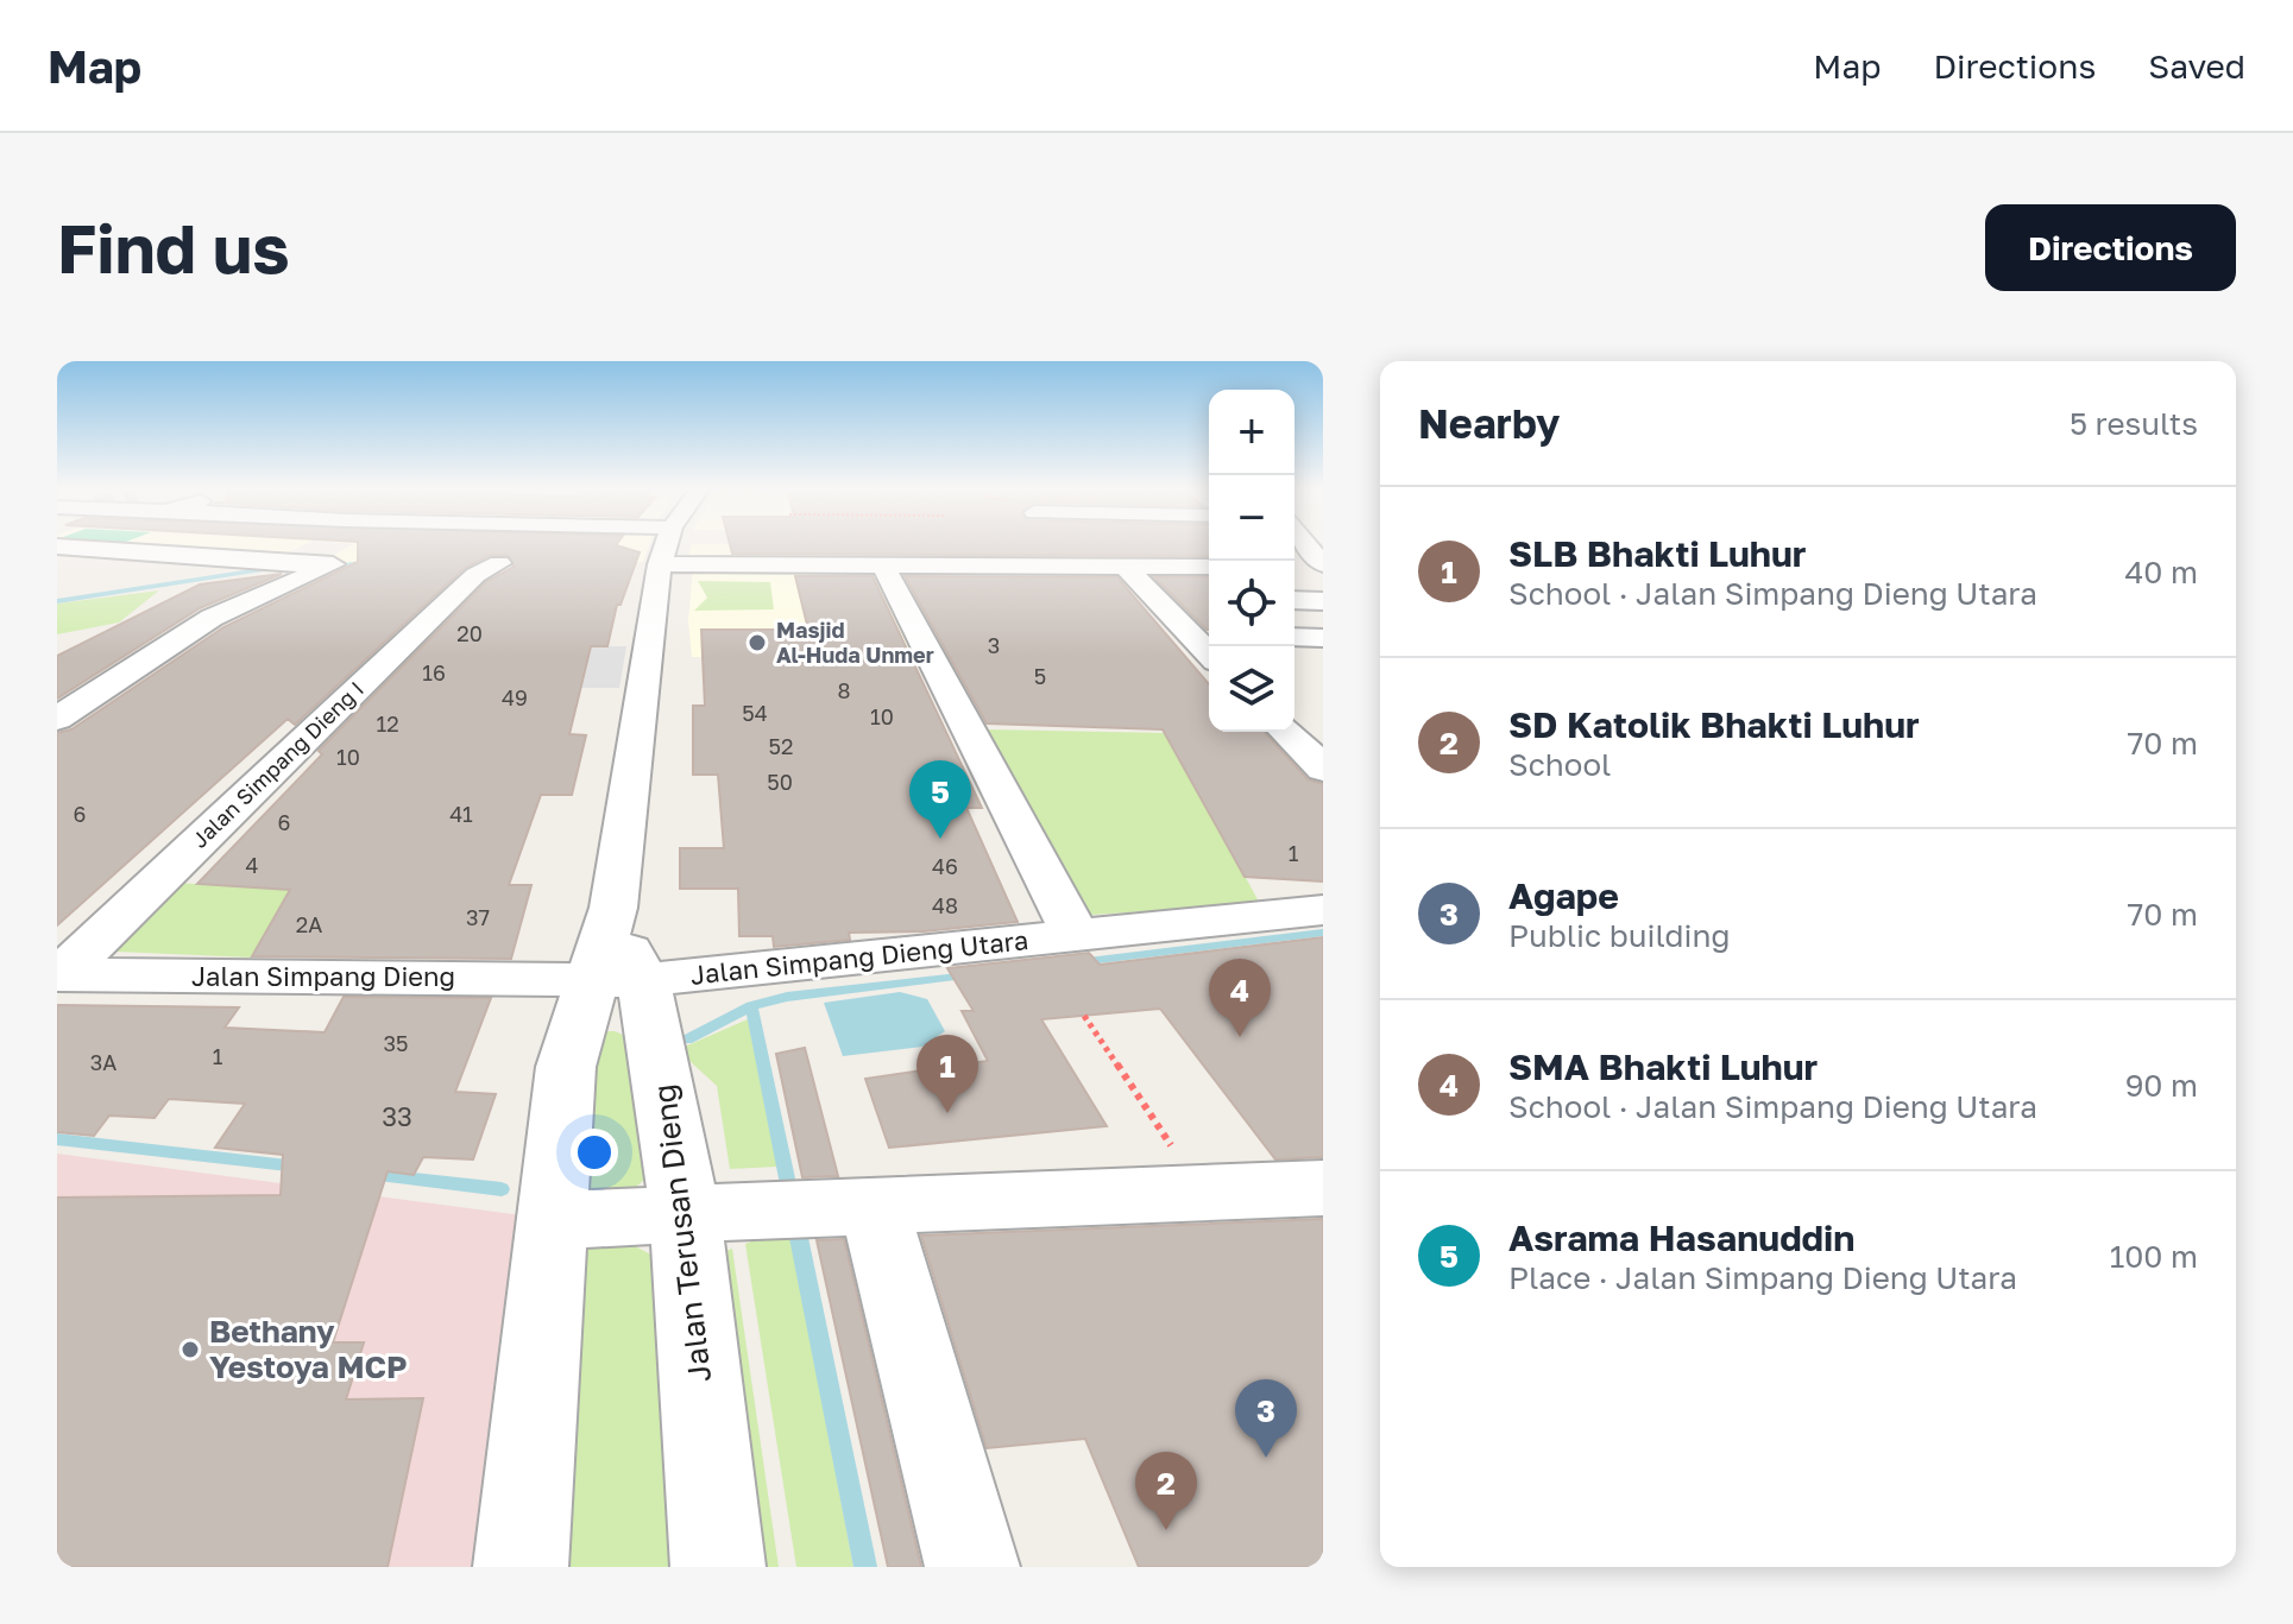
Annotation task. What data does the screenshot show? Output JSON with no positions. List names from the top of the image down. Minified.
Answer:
{"streets":{"street":["Jalan Simpang Dieng I","Jalan Simpang Dieng Utara","Jalan Simpang Dieng","Jalan Terusan Dieng"]},"crossings":[["Jalan Simpang Dieng I","Jalan Simpang Dieng"],["Jalan Simpang Dieng Utara","Jalan Simpang Dieng"],["Jalan Simpang Dieng Utara","Jalan Terusan Dieng"],["Jalan Simpang Dieng","Jalan Terusan Dieng"]],"places":["Masjid Al-Huda Unmer","Bethany Yestoya MCP"],"house_numbers":["20","3","16","5","8","49","54","10","12","52","10","50","6","41","6","1","4","46","48","37","2A","35","1","3A","33"],"page":{"header":"Map","nav":["Map","Directions","Saved"],"buttons":"Directions","title":"Find us","heading":["Nearby","5 results"],"map_buttons":["+","−"],"list":[{"mark":"1","name":"SLB Bhakti Luhur","note":"School · Jalan Simpang Dieng Utara","value":"40 m"},{"mark":"2","name":"SD Katolik Bhakti Luhur","note":"School","value":"70 m"},{"mark":"3","name":"Agape","note":"Public building","value":"70 m"},{"mark":"4","name":"SMA Bhakti Luhur","note":"School · Jalan Simpang Dieng Utara","value":"90 m"},{"mark":"5","name":"Asrama Hasanuddin","note":"Place · Jalan Simpang Dieng Utara","value":"100 m"}],"pins":["5","4","1","3","2"]}}
